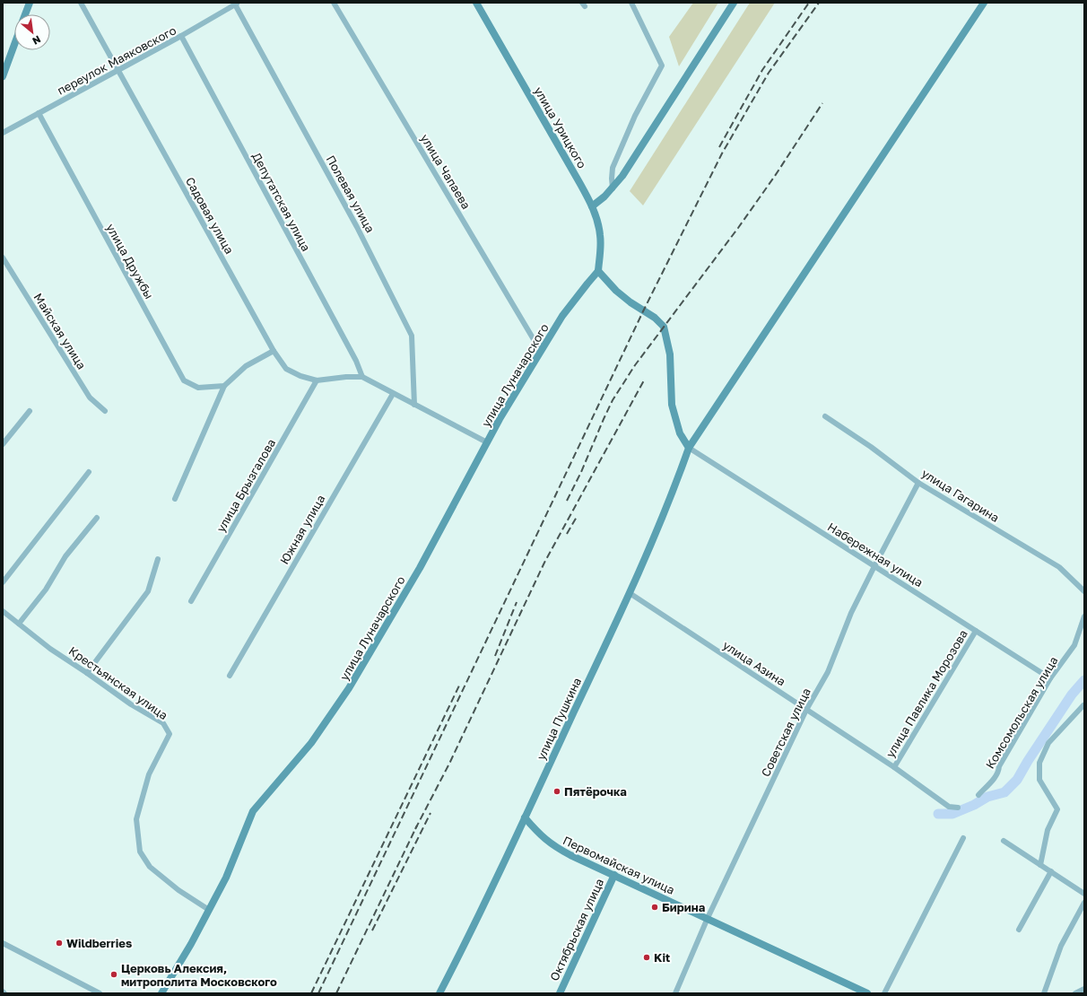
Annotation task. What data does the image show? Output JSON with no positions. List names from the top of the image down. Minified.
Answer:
{"streets":{"street":["переулок Маяковского","улица Урицкого","улица Чапаева","Полевая улица","Депутатская улица","Садовая улица","улица Дружбы","Майская улица","улица Луначарского","улица Брызгалова","улица Гагарина","Южная улица","Набережная улица","улица Азина","Крестьянская улица","улица Павлика Морозова","Комсомольская улица","улица Пушкина","Советская улица","Первомайская улица","Октябрьская улица"]},"crossings":[["переулок Маяковского","Полевая улица"],["переулок Маяковского","Депутатская улица"],["переулок Маяковского","Садовая улица"],["переулок Маяковского","улица Дружбы"],["улица Урицкого","улица Луначарского"],["улица Чапаева","улица Луначарского"],["Депутатская улица","Садовая улица"],["Садовая улица","улица Брызгалова"],["улица Луначарского","Крестьянская улица"],["улица Гагарина","Советская улица"],["Набережная улица","улица Павлика Морозова"],["Набережная улица","Комсомольская улица"],["Набережная улица","улица Пушкина"],["Набережная улица","Советская улица"],["улица Азина","улица Павлика Морозова"],["улица Азина","улица Пушкина"],["улица Азина","Советская улица"],["улица Пушкина","Первомайская улица"],["Советская улица","Первомайская улица"],["Первомайская улица","Октябрьская улица"]],"places":["Пятёрочка","Бирина","Wildberries","Kit","Церковь Алексия, митрополита Московского"],"north":"bottom right"}
